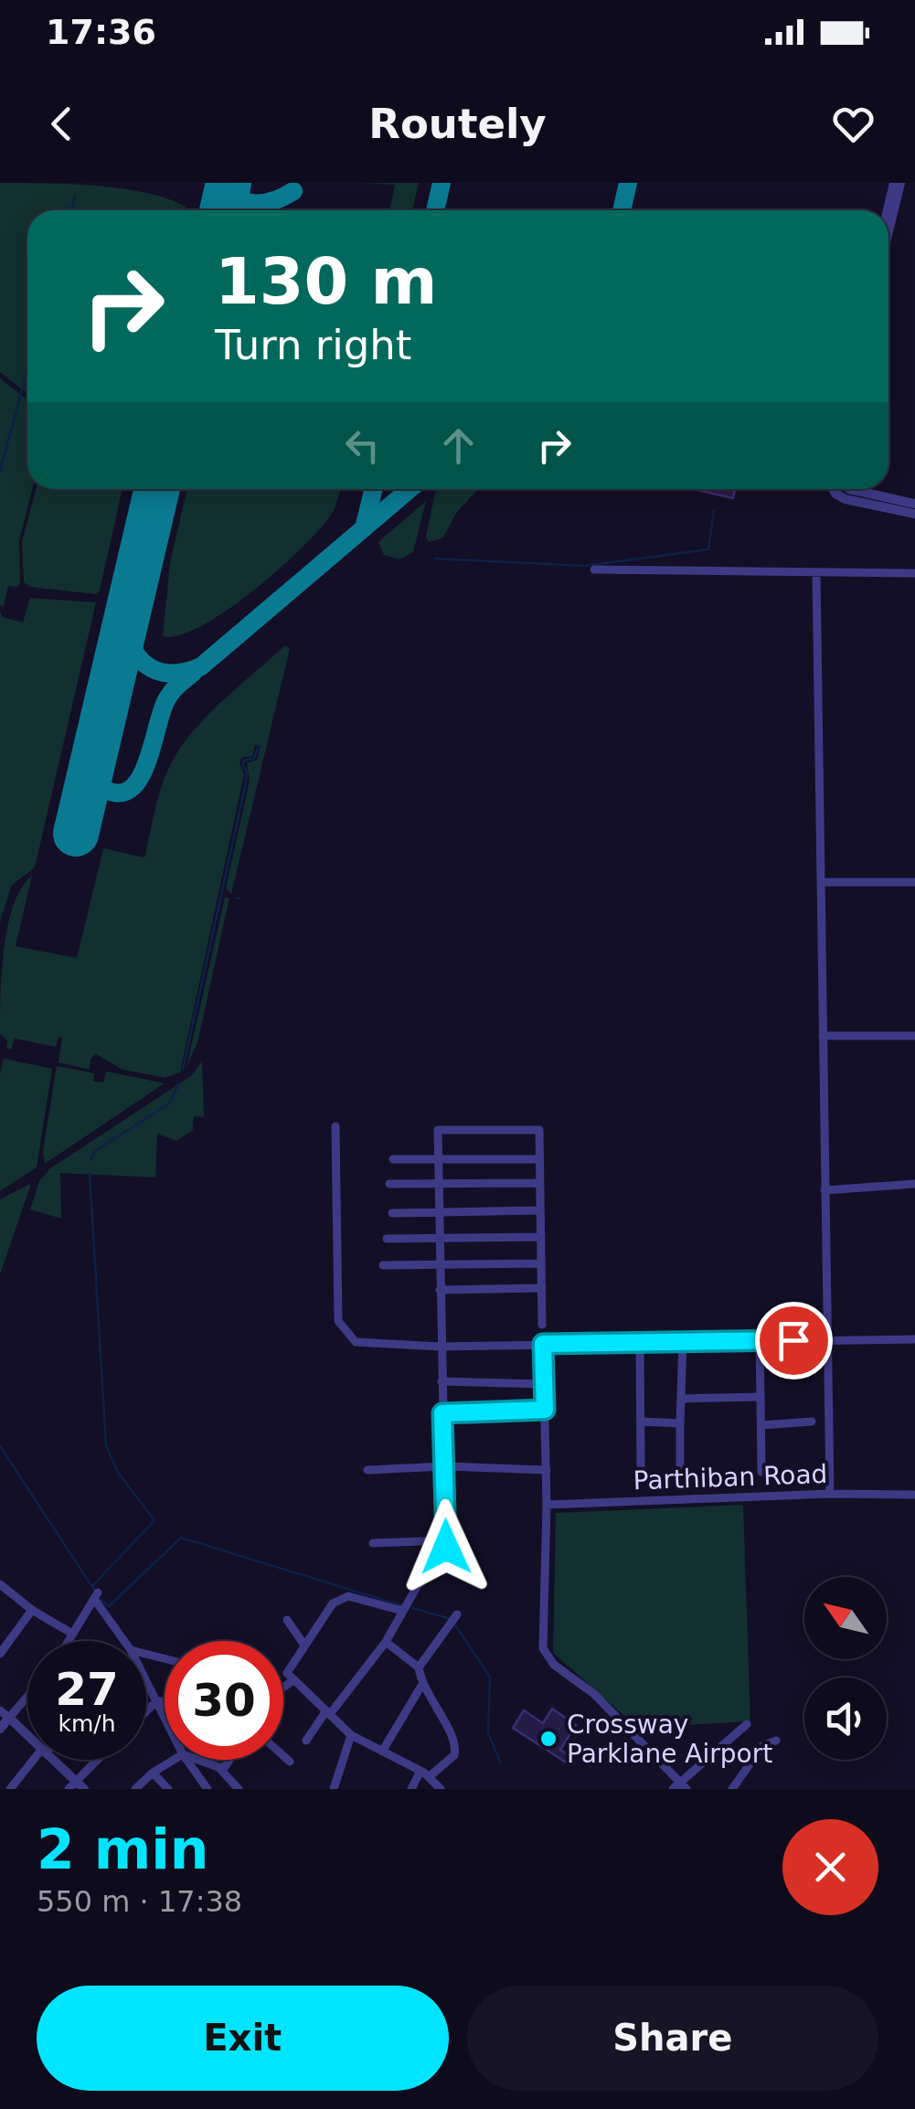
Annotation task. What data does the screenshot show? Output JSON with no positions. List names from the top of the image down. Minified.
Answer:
{"streets":{"street":["Parthiban Road"]},"places":["Crossway Parklane Airport"],"north":"top left","page":{"status":"17:36","header":"Routely","turn":["130 m","Turn right"],"speed":"27 km/h","limit":"30","heading":["2 min","550 m · 17:38"],"buttons":["Exit","Share"]}}
